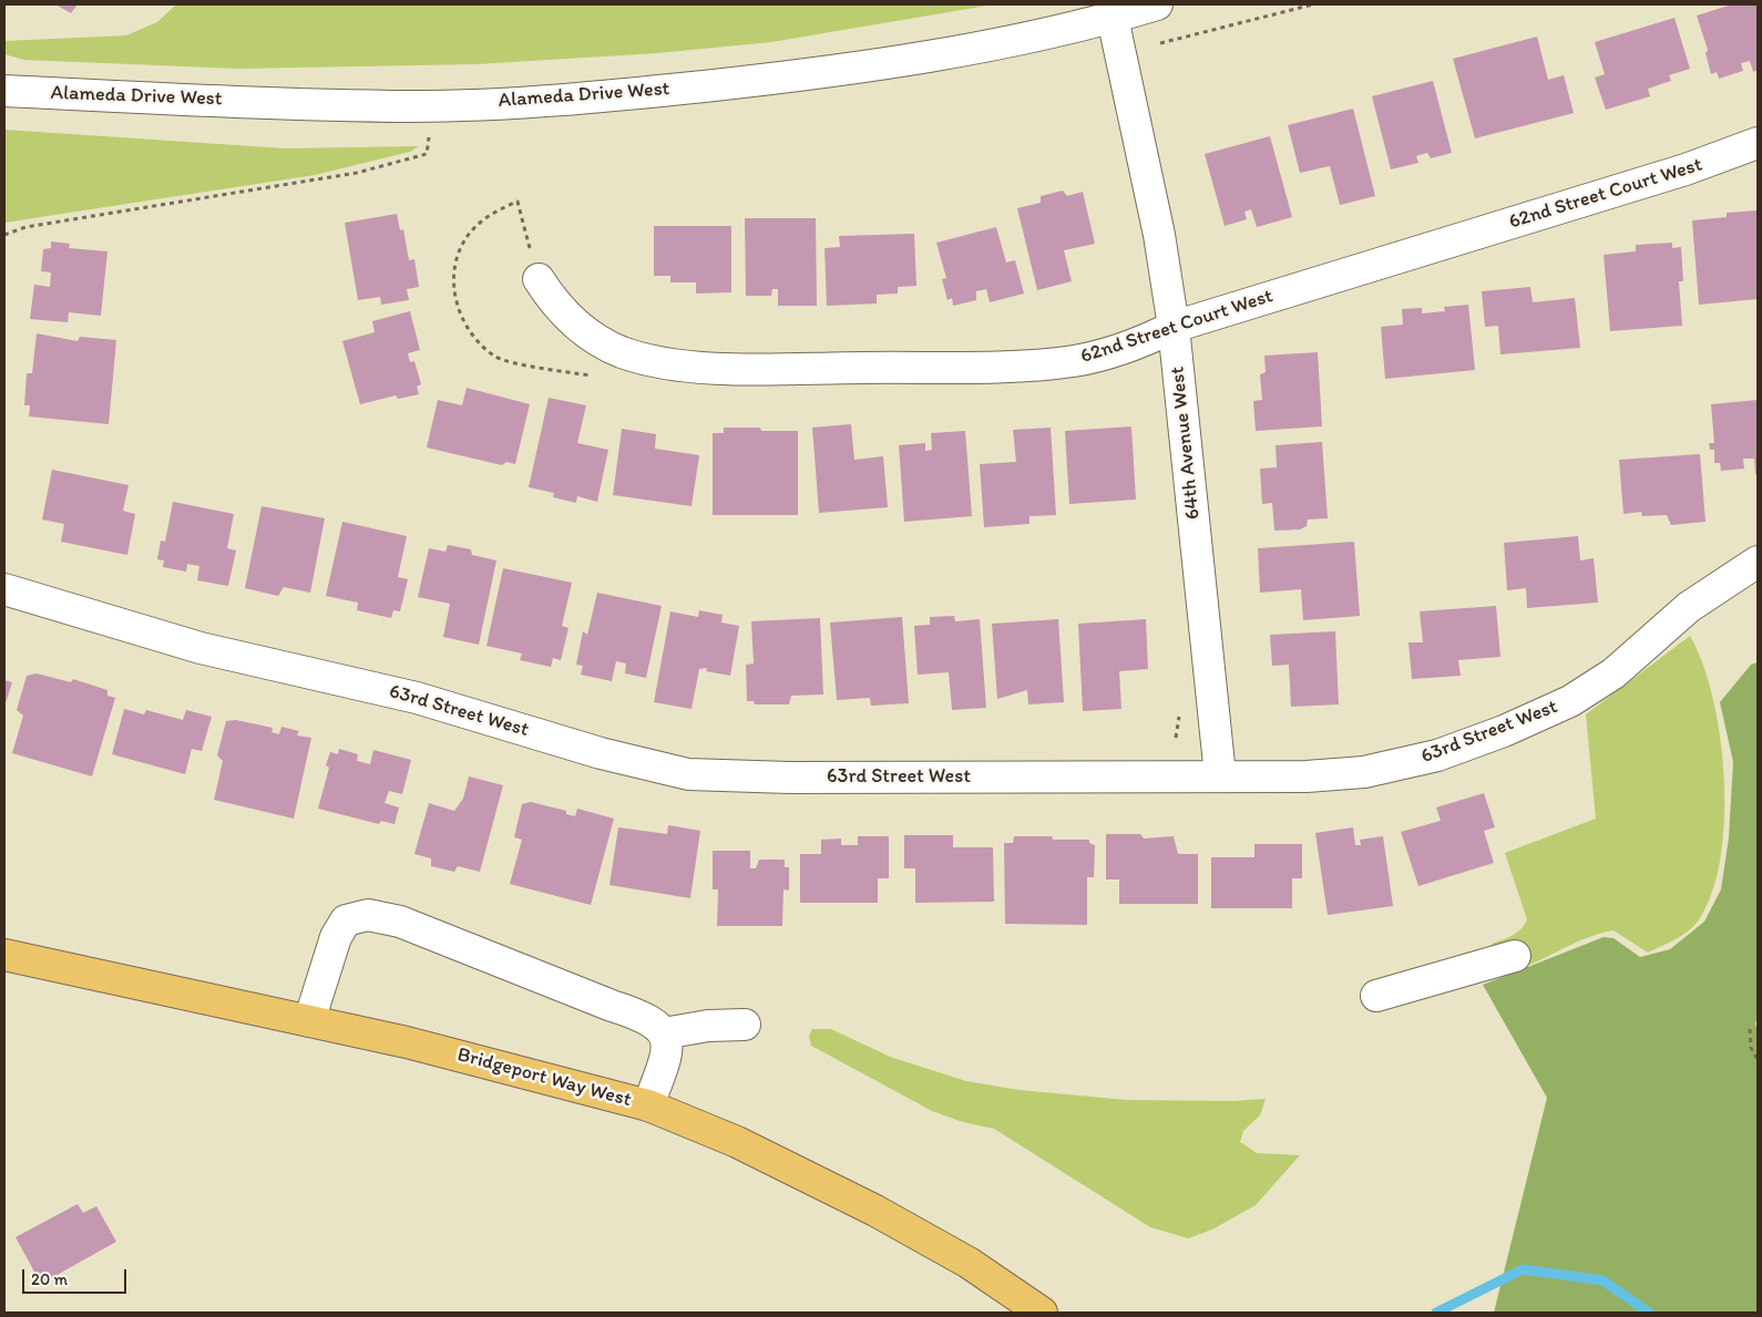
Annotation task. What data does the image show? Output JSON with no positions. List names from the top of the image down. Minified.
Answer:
{"streets":{"main road":["Bridgeport Way West"],"street":["Alameda Drive West","62nd Street Court West","64th Avenue West","63rd Street West"]},"crossings":[["Alameda Drive West","64th Avenue West"],["62nd Street Court West","64th Avenue West"],["64th Avenue West","63rd Street West"]],"scale_bar":"20 m"}
